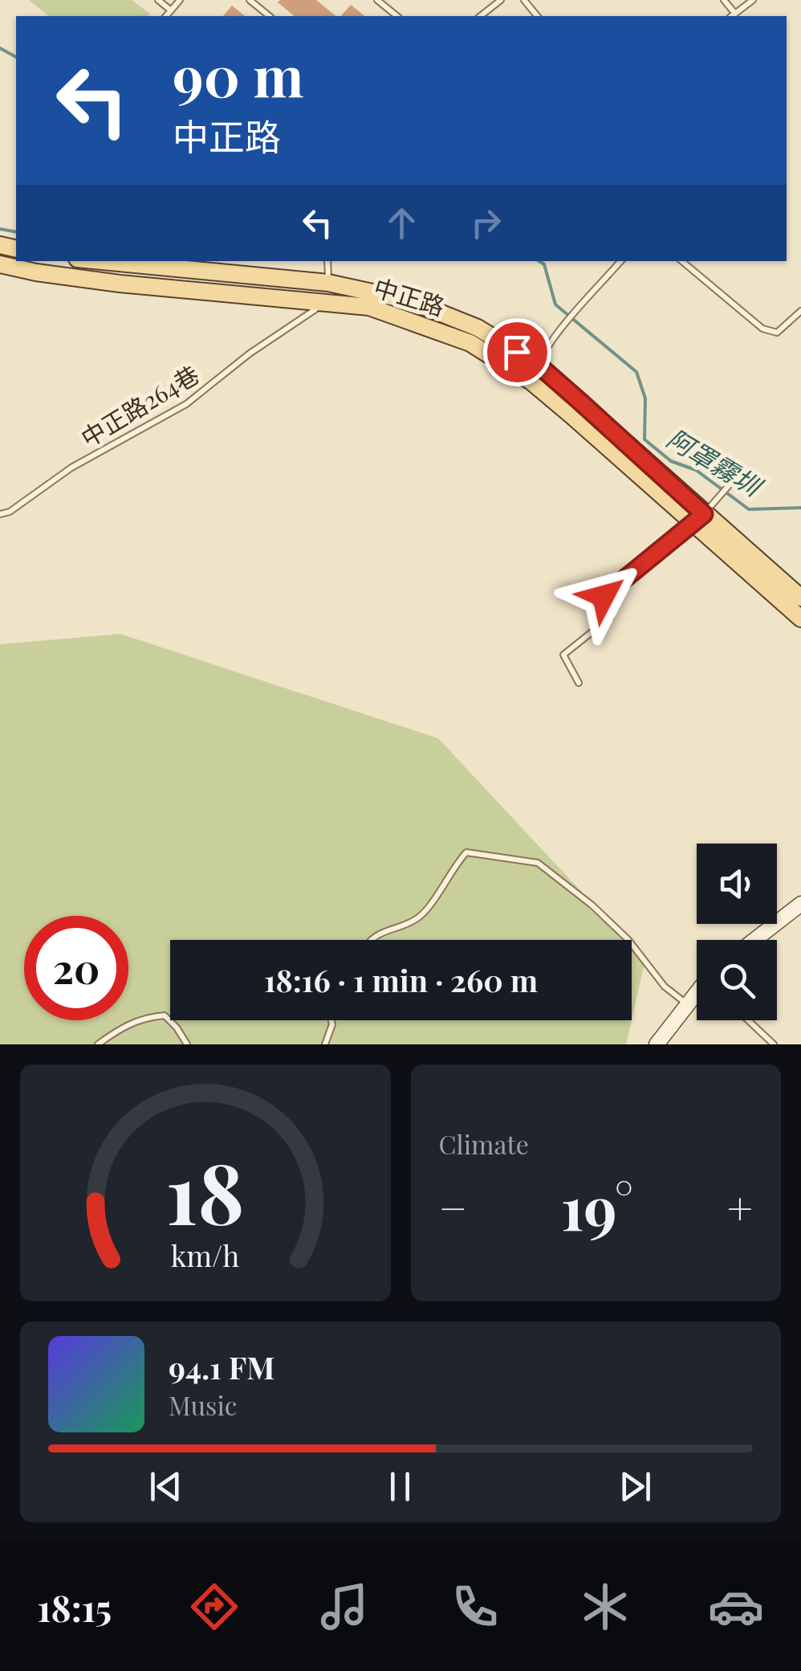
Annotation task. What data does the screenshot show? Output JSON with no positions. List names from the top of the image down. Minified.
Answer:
{"streets":{"main road":["中正路"],"lane":["中正路264巷"]},"crossings":[["中正路","中正路264巷"]],"water":["阿罩霧圳"],"page":{"turn":["90 m","中正路"],"limit":"20","trip":"18:16 · 1 min · 260 m","tile":"Climate","heat":["−","19°","+"],"song":["94.1 FM","Music"],"tabs":"18:15","gauge":["18","km/h"]}}
